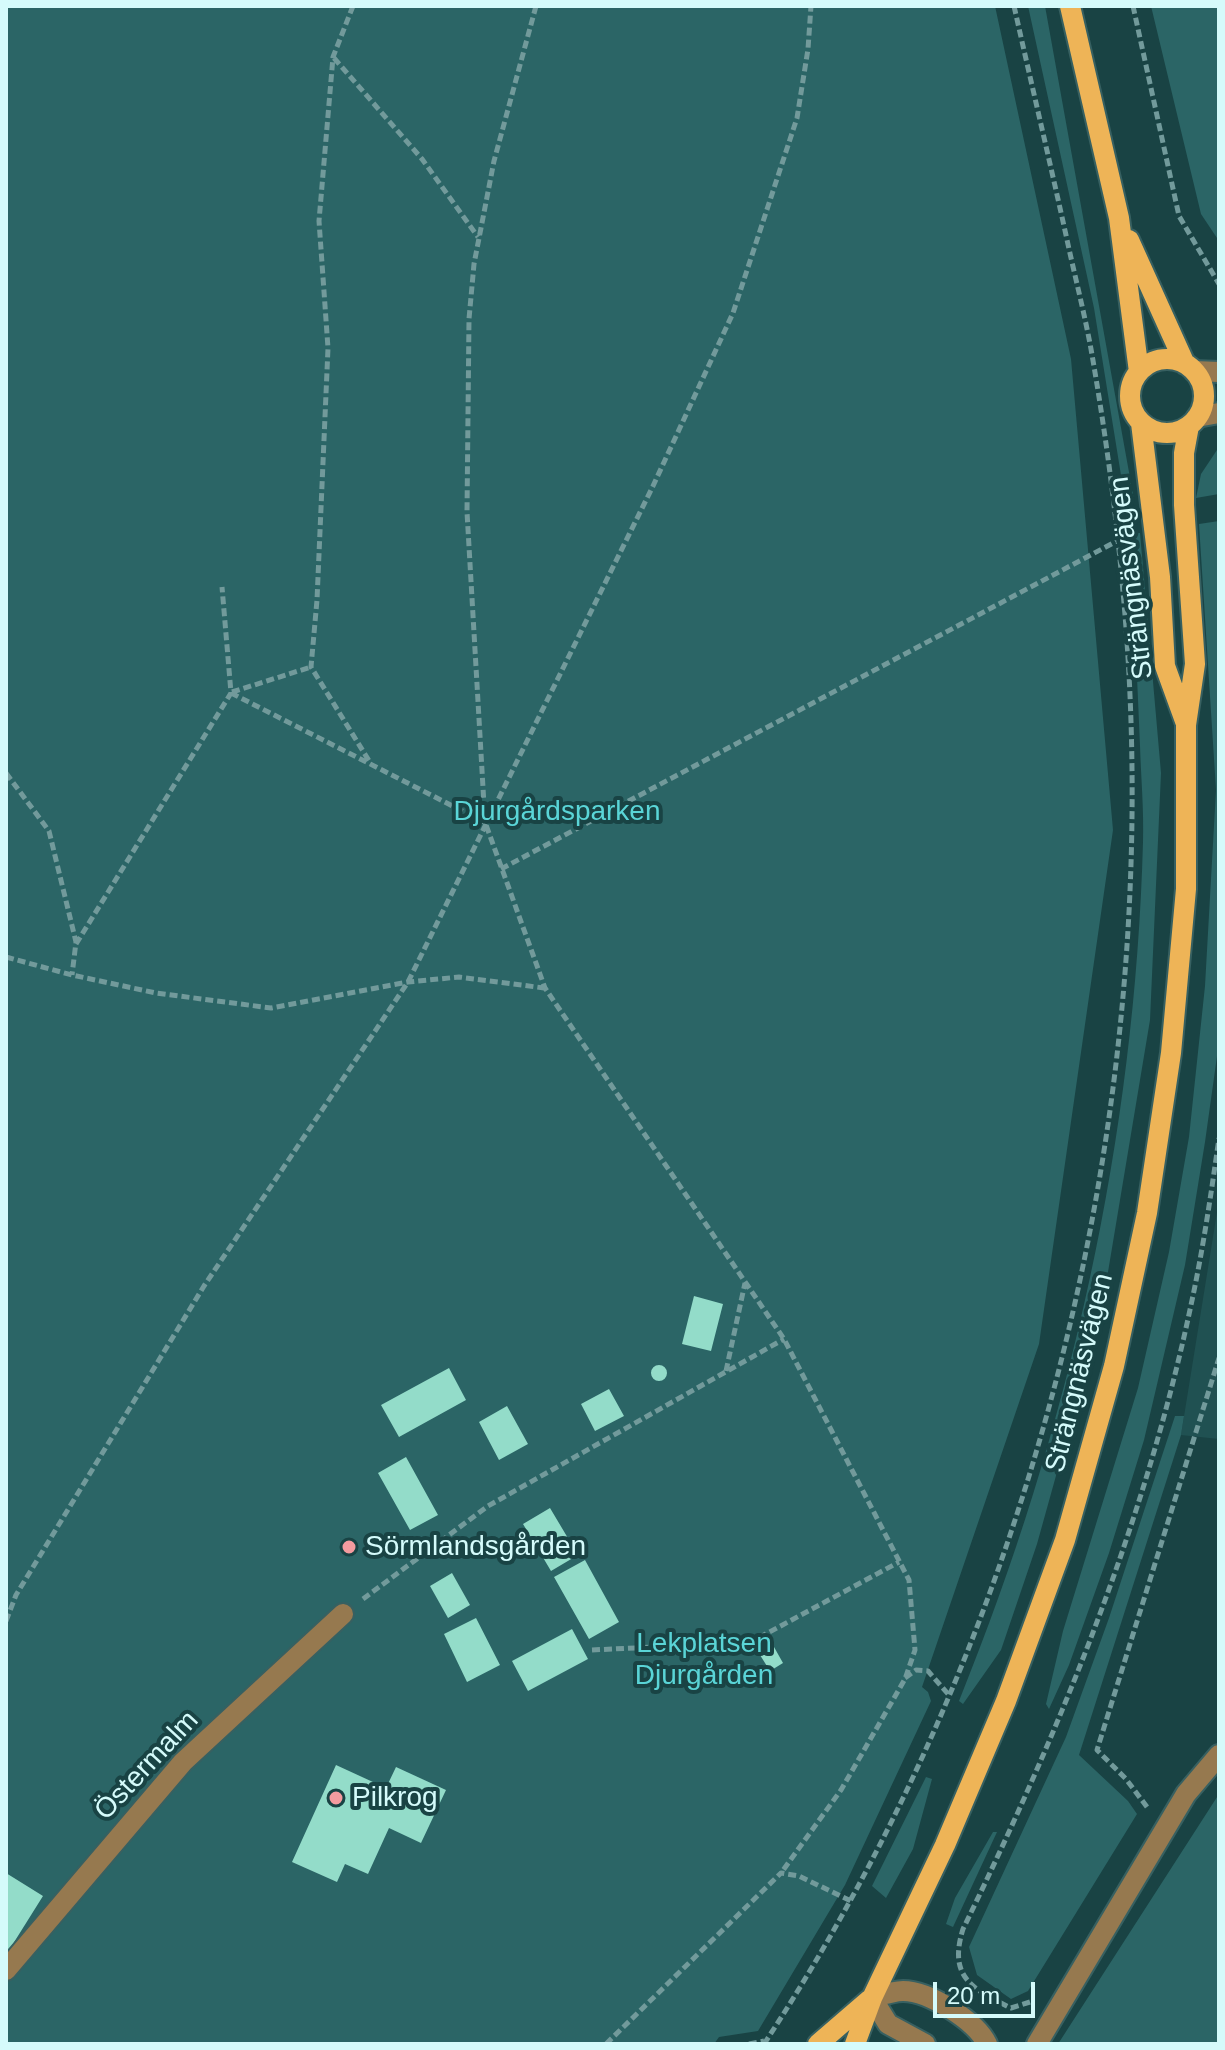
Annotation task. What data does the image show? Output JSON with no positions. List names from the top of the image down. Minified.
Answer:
{"streets":{"main road":["Strängnäsvägen"],"street":["Östermalm"]},"parks":["Djurgårdsparken","Lekplatsen Djurgården"],"places":["Sörmlandsgården","Pilkrog"],"scale_bar":"20 m"}
